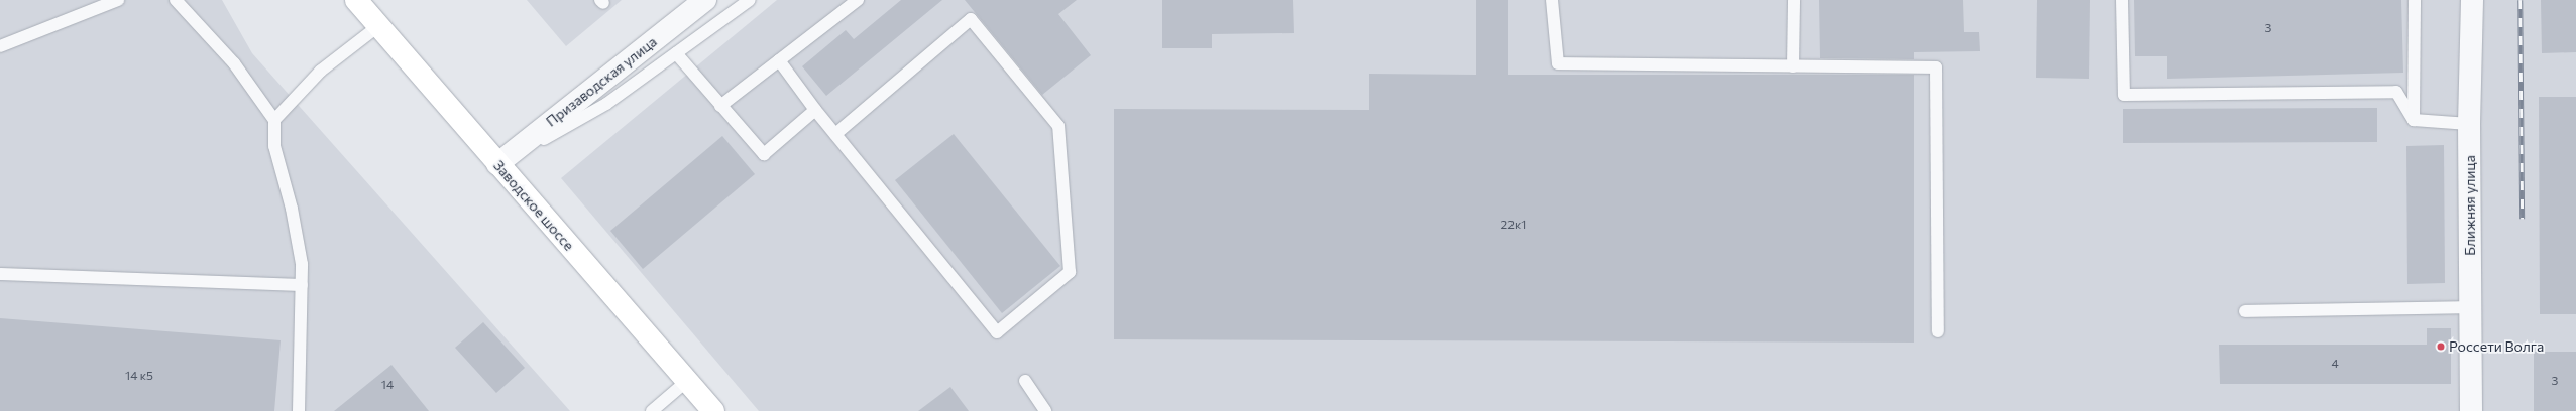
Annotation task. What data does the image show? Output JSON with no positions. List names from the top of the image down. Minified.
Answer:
{"streets":{"main road":["Заводское шоссе"],"street":["Призаводская улица","Ближняя улица"]},"crossings":[["Призаводская улица","Заводское шоссе"]],"places":["Россети Волга"],"house_numbers":["3","22к1","4","14 к5","3","14"]}
